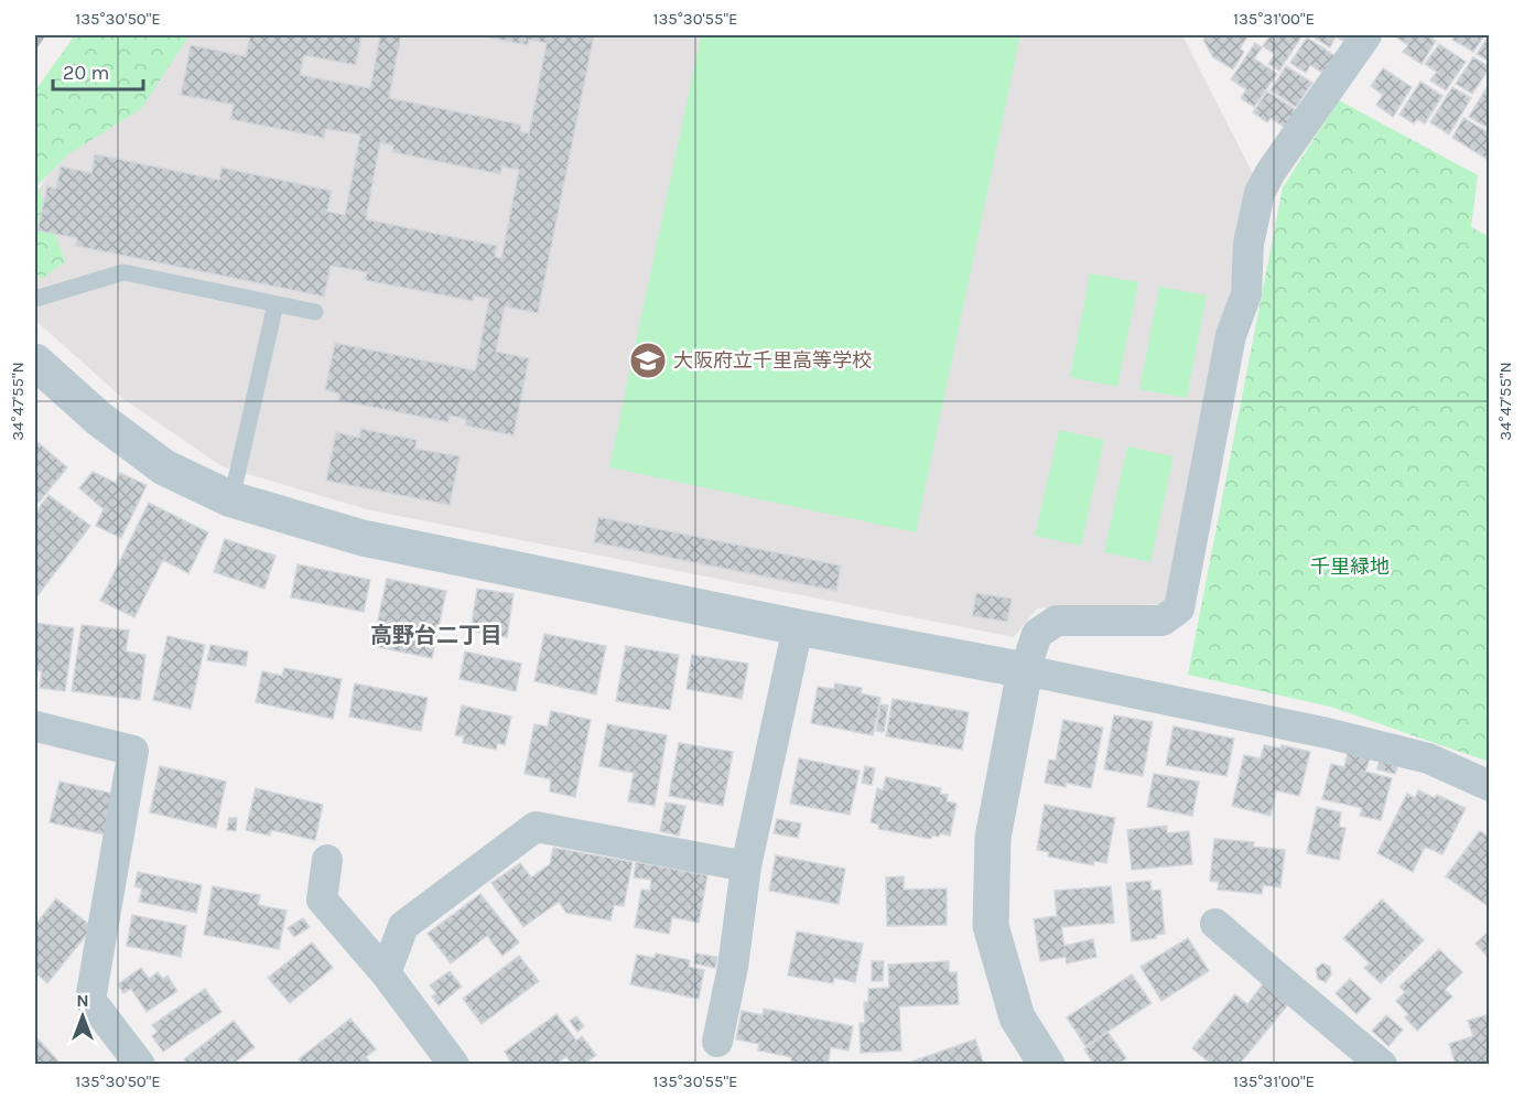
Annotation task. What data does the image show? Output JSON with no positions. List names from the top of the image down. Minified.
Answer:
{"districts":["高野台二丁目"],"parks":["千里緑地"],"places":{"school or university":["大阪府立千里高等学校"]},"scale_bar":"20 m","north":"top","coordinates":["135°30'50\"E","135°30'55\"E","135°31'00\"E","34°47'55\"N"]}
